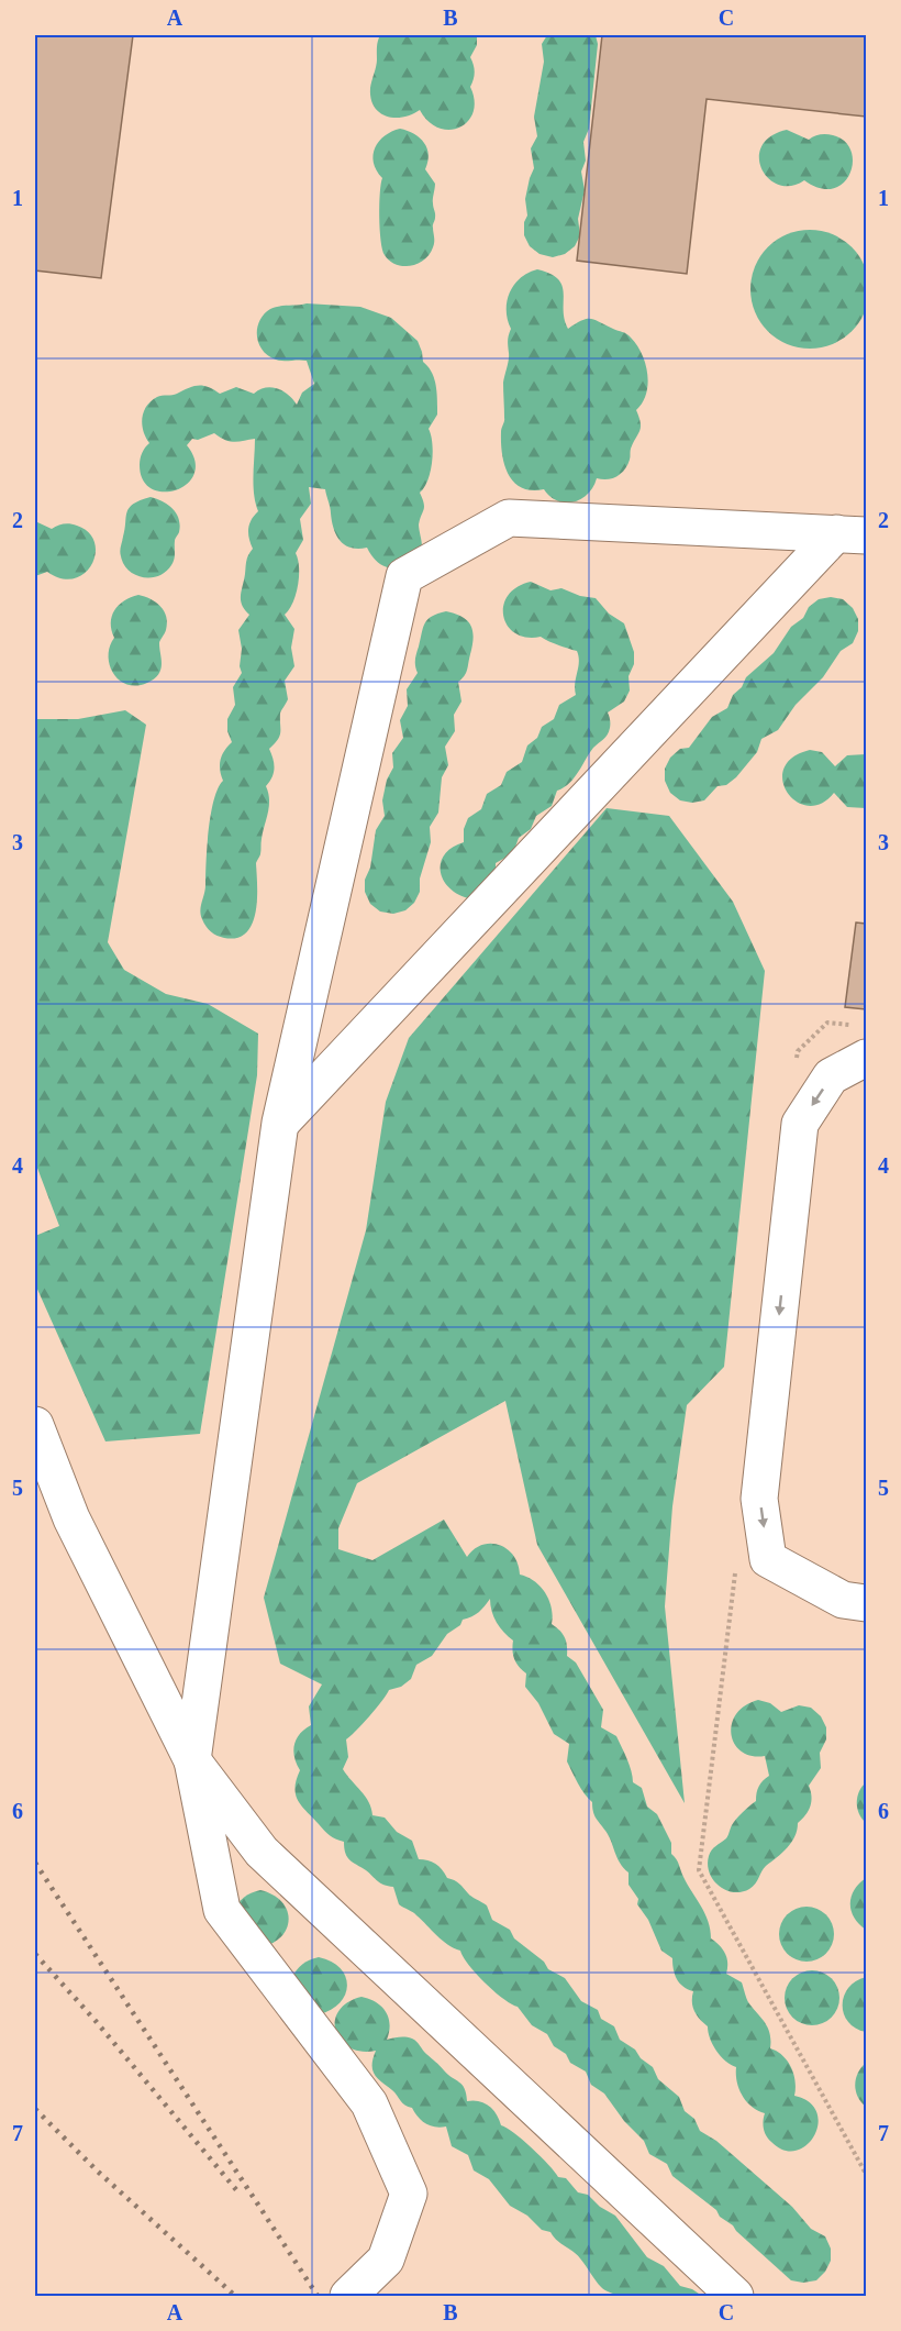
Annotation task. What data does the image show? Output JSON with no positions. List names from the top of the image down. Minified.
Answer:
{"grid":{"columns":["A","B","C"],"rows":["1","2","3","4","5","6","7"]}}
